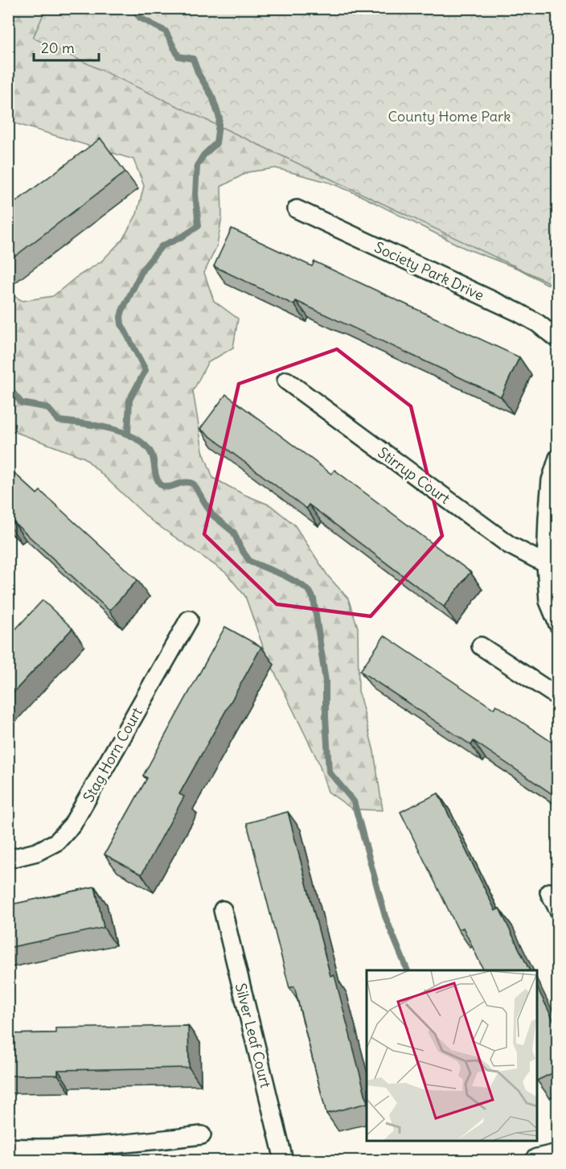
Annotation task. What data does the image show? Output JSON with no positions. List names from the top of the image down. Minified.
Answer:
{"streets":{"street":["Society Park Drive","Stirrup Court","Stag Horn Court","Silver Leaf Court"]},"parks":["County Home Park"],"scale_bar":"20 m"}
